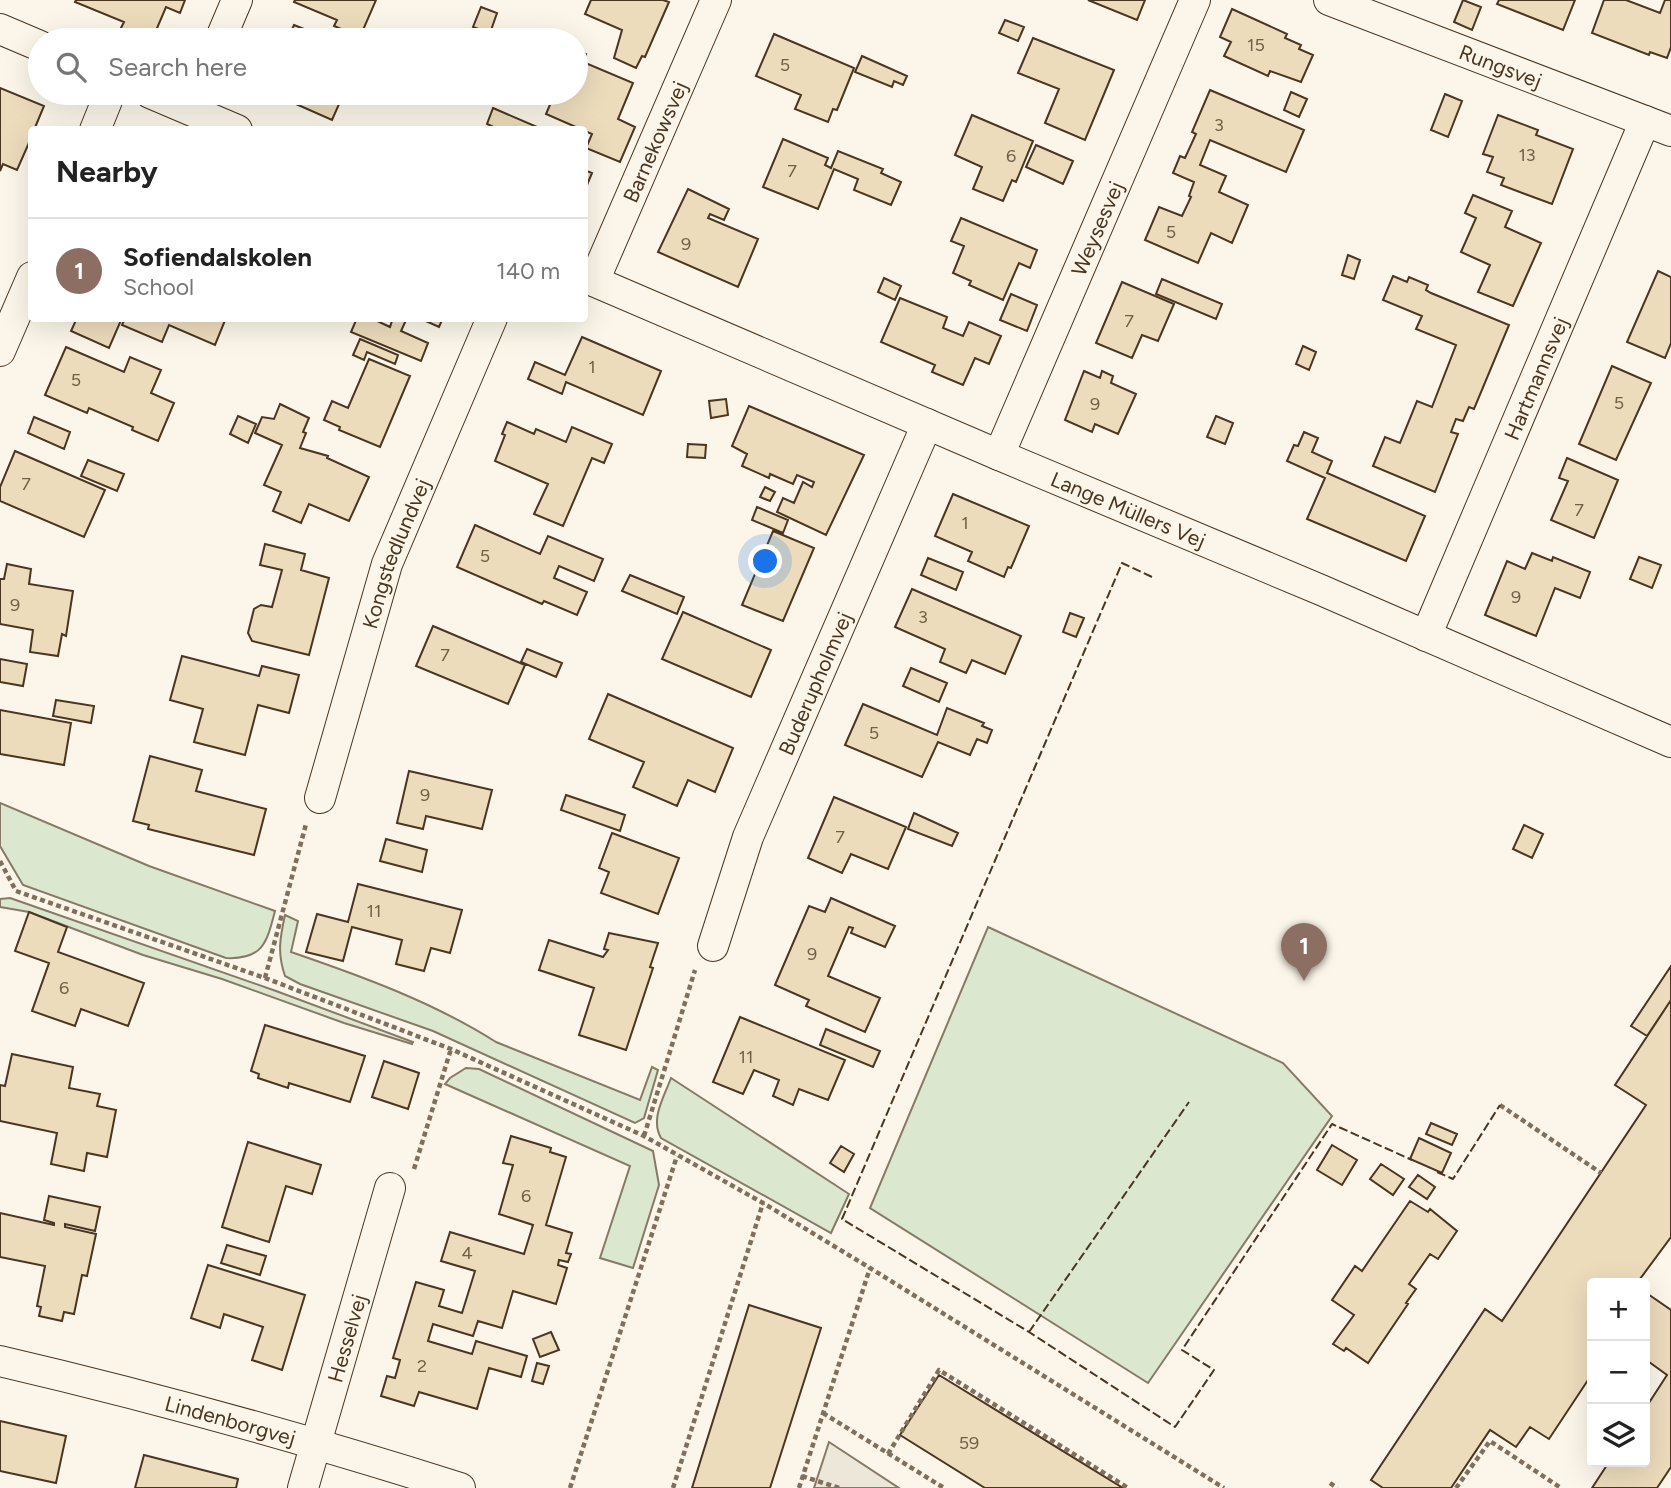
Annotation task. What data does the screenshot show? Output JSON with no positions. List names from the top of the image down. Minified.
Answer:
{"streets":{"street":["Rungsvej","Barnekowsvej","Weysesvej","Hartmannsvej","Lange Müllers Vej","Kongstedlundvej","Buderupholmvej","Hesselvej","Lindenborgvej"]},"crossings":[["Rungsvej","Hartmannsvej"],["Barnekowsvej","Lange Müllers Vej"],["Weysesvej","Lange Müllers Vej"],["Hartmannsvej","Lange Müllers Vej"],["Lange Müllers Vej","Buderupholmvej"],["Hesselvej","Lindenborgvej"]],"house_numbers":["15","5","3","13","6","7","5","9","7","1","5","5","9","7","7","1","5","9","9","3","7","5","9","7","11","9","6","11","6","4","2","59"],"page":{"search":"Search here","heading":"Nearby","list":[{"mark":"1","name":"Sofiendalskolen","note":"School","value":"140 m"}],"pins":"1","map_buttons":["+","−"]}}
